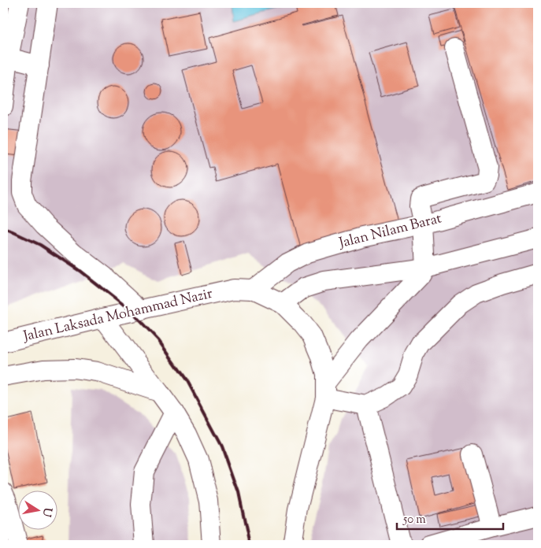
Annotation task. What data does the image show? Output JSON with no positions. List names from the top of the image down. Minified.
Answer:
{"streets":{"street":["Jalan Nilam Barat","Jalan Laksada Mohammad Nazir"]},"crossings":[["Jalan Nilam Barat","Jalan Laksada Mohammad Nazir"]],"scale_bar":"50 m","north":"right"}
